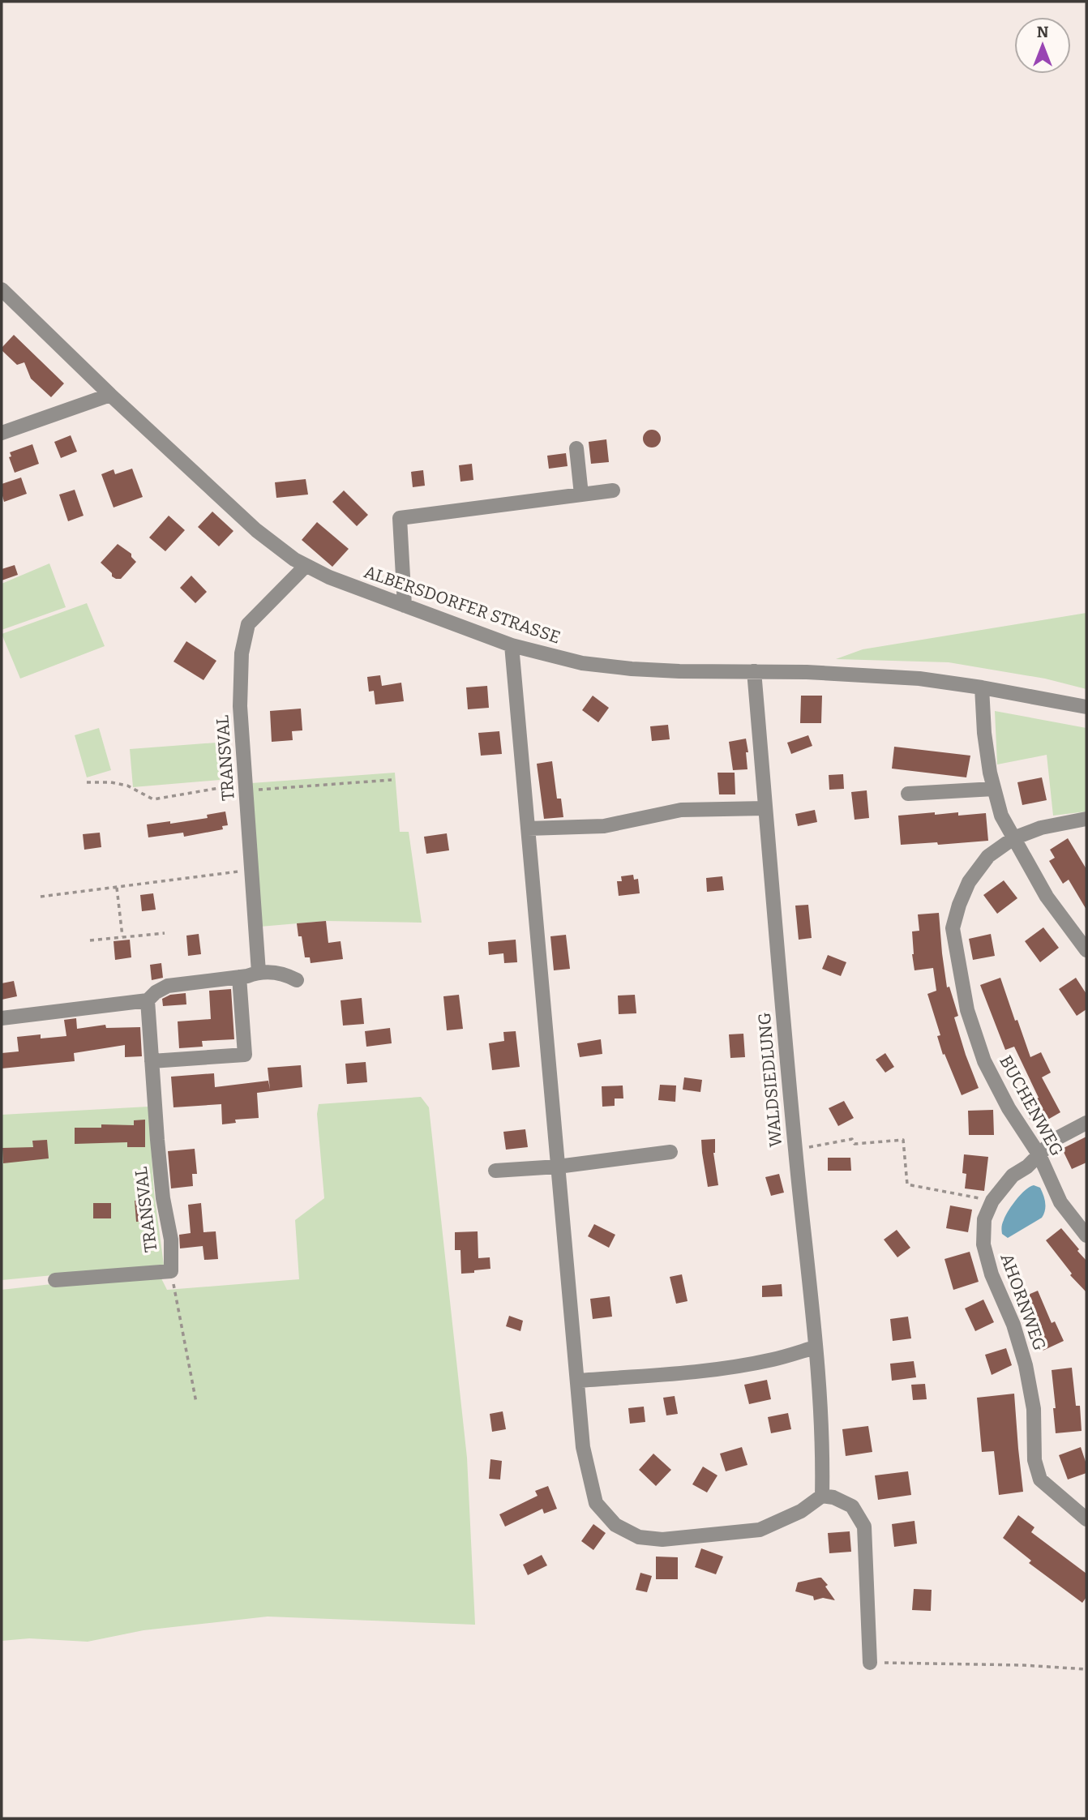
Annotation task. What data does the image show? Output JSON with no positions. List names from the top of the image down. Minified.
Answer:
{"streets":{"street":["ALBERSDORFER STRASSE","TRANSVAL","WALDSIEDLUNG","BUCHENWEG","AHORNWEG"]},"crossings":[["ALBERSDORFER STRASSE","TRANSVAL"],["ALBERSDORFER STRASSE","WALDSIEDLUNG"],["BUCHENWEG","AHORNWEG"]],"north":"top"}
